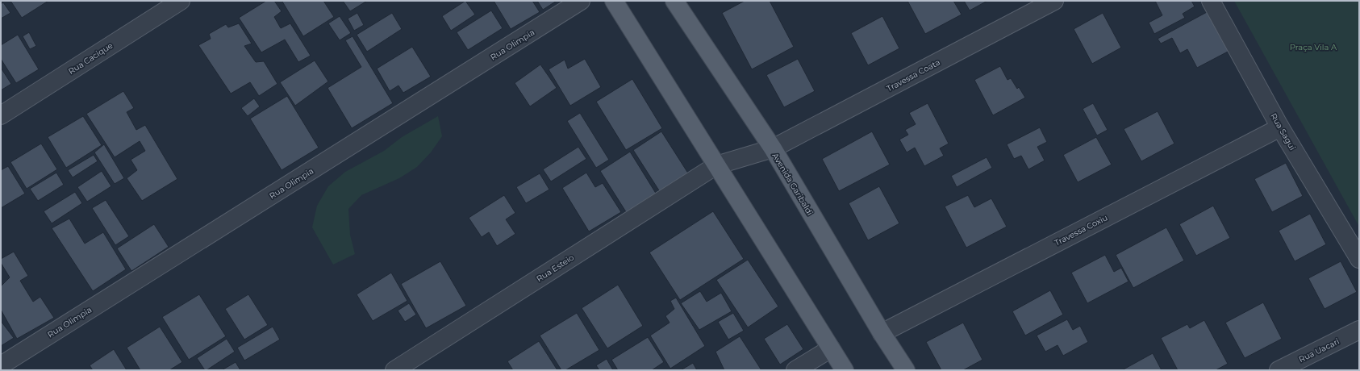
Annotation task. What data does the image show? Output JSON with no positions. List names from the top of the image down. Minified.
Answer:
{"streets":{"main road":["Avenida Garibaldi"],"street":["Rua Olimpia","Rua Cacique","Travessa Coata","Rua Sagui","Travessa Coxiu","Rua Esteio","Rua Uacari"]},"crossings":[["Travessa Coata","Avenida Garibaldi"],["Travessa Coata","Rua Esteio"],["Rua Sagui","Travessa Coxiu"],["Avenida Garibaldi","Travessa Coxiu"]],"parks":["Praça Vila A"]}
